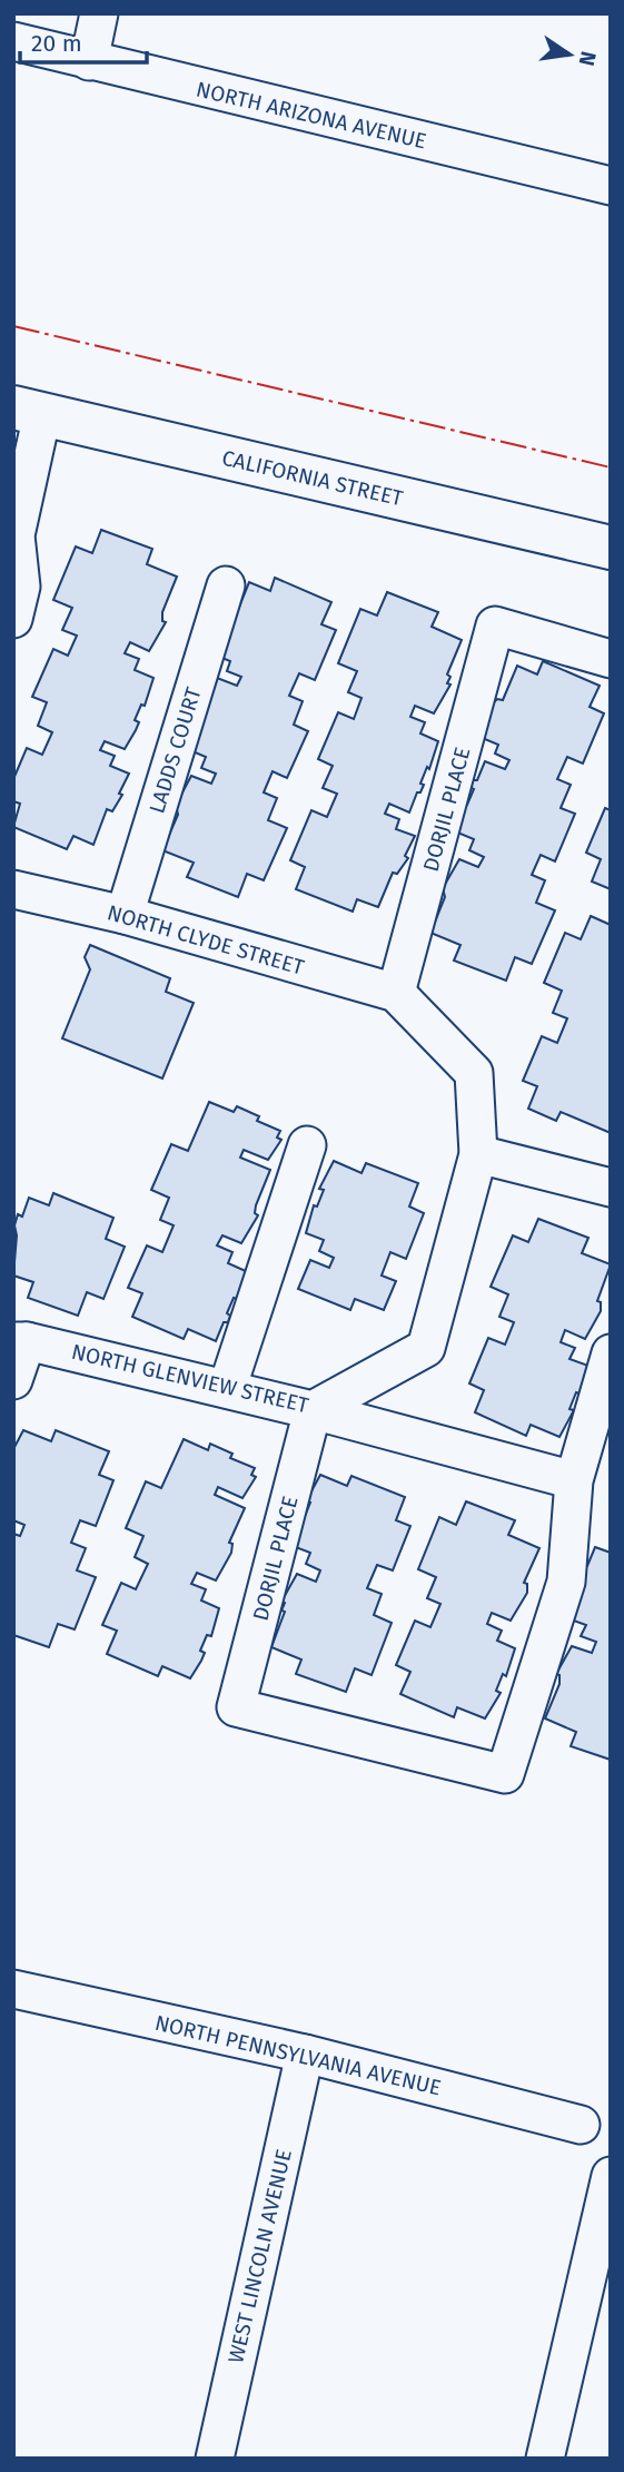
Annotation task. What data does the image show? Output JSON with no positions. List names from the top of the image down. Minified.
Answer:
{"streets":{"street":["NORTH ARIZONA AVENUE","CALIFORNIA STREET","LADDS COURT","DORJIL PLACE","NORTH CLYDE STREET","NORTH GLENVIEW STREET","NORTH PENNSYLVANIA AVENUE","WEST LINCOLN AVENUE"]},"crossings":[["LADDS COURT","NORTH CLYDE STREET"],["DORJIL PLACE","NORTH CLYDE STREET"],["DORJIL PLACE","NORTH GLENVIEW STREET"],["NORTH CLYDE STREET","NORTH GLENVIEW STREET"],["NORTH PENNSYLVANIA AVENUE","WEST LINCOLN AVENUE"]],"scale_bar":"20 m","north":"right"}
